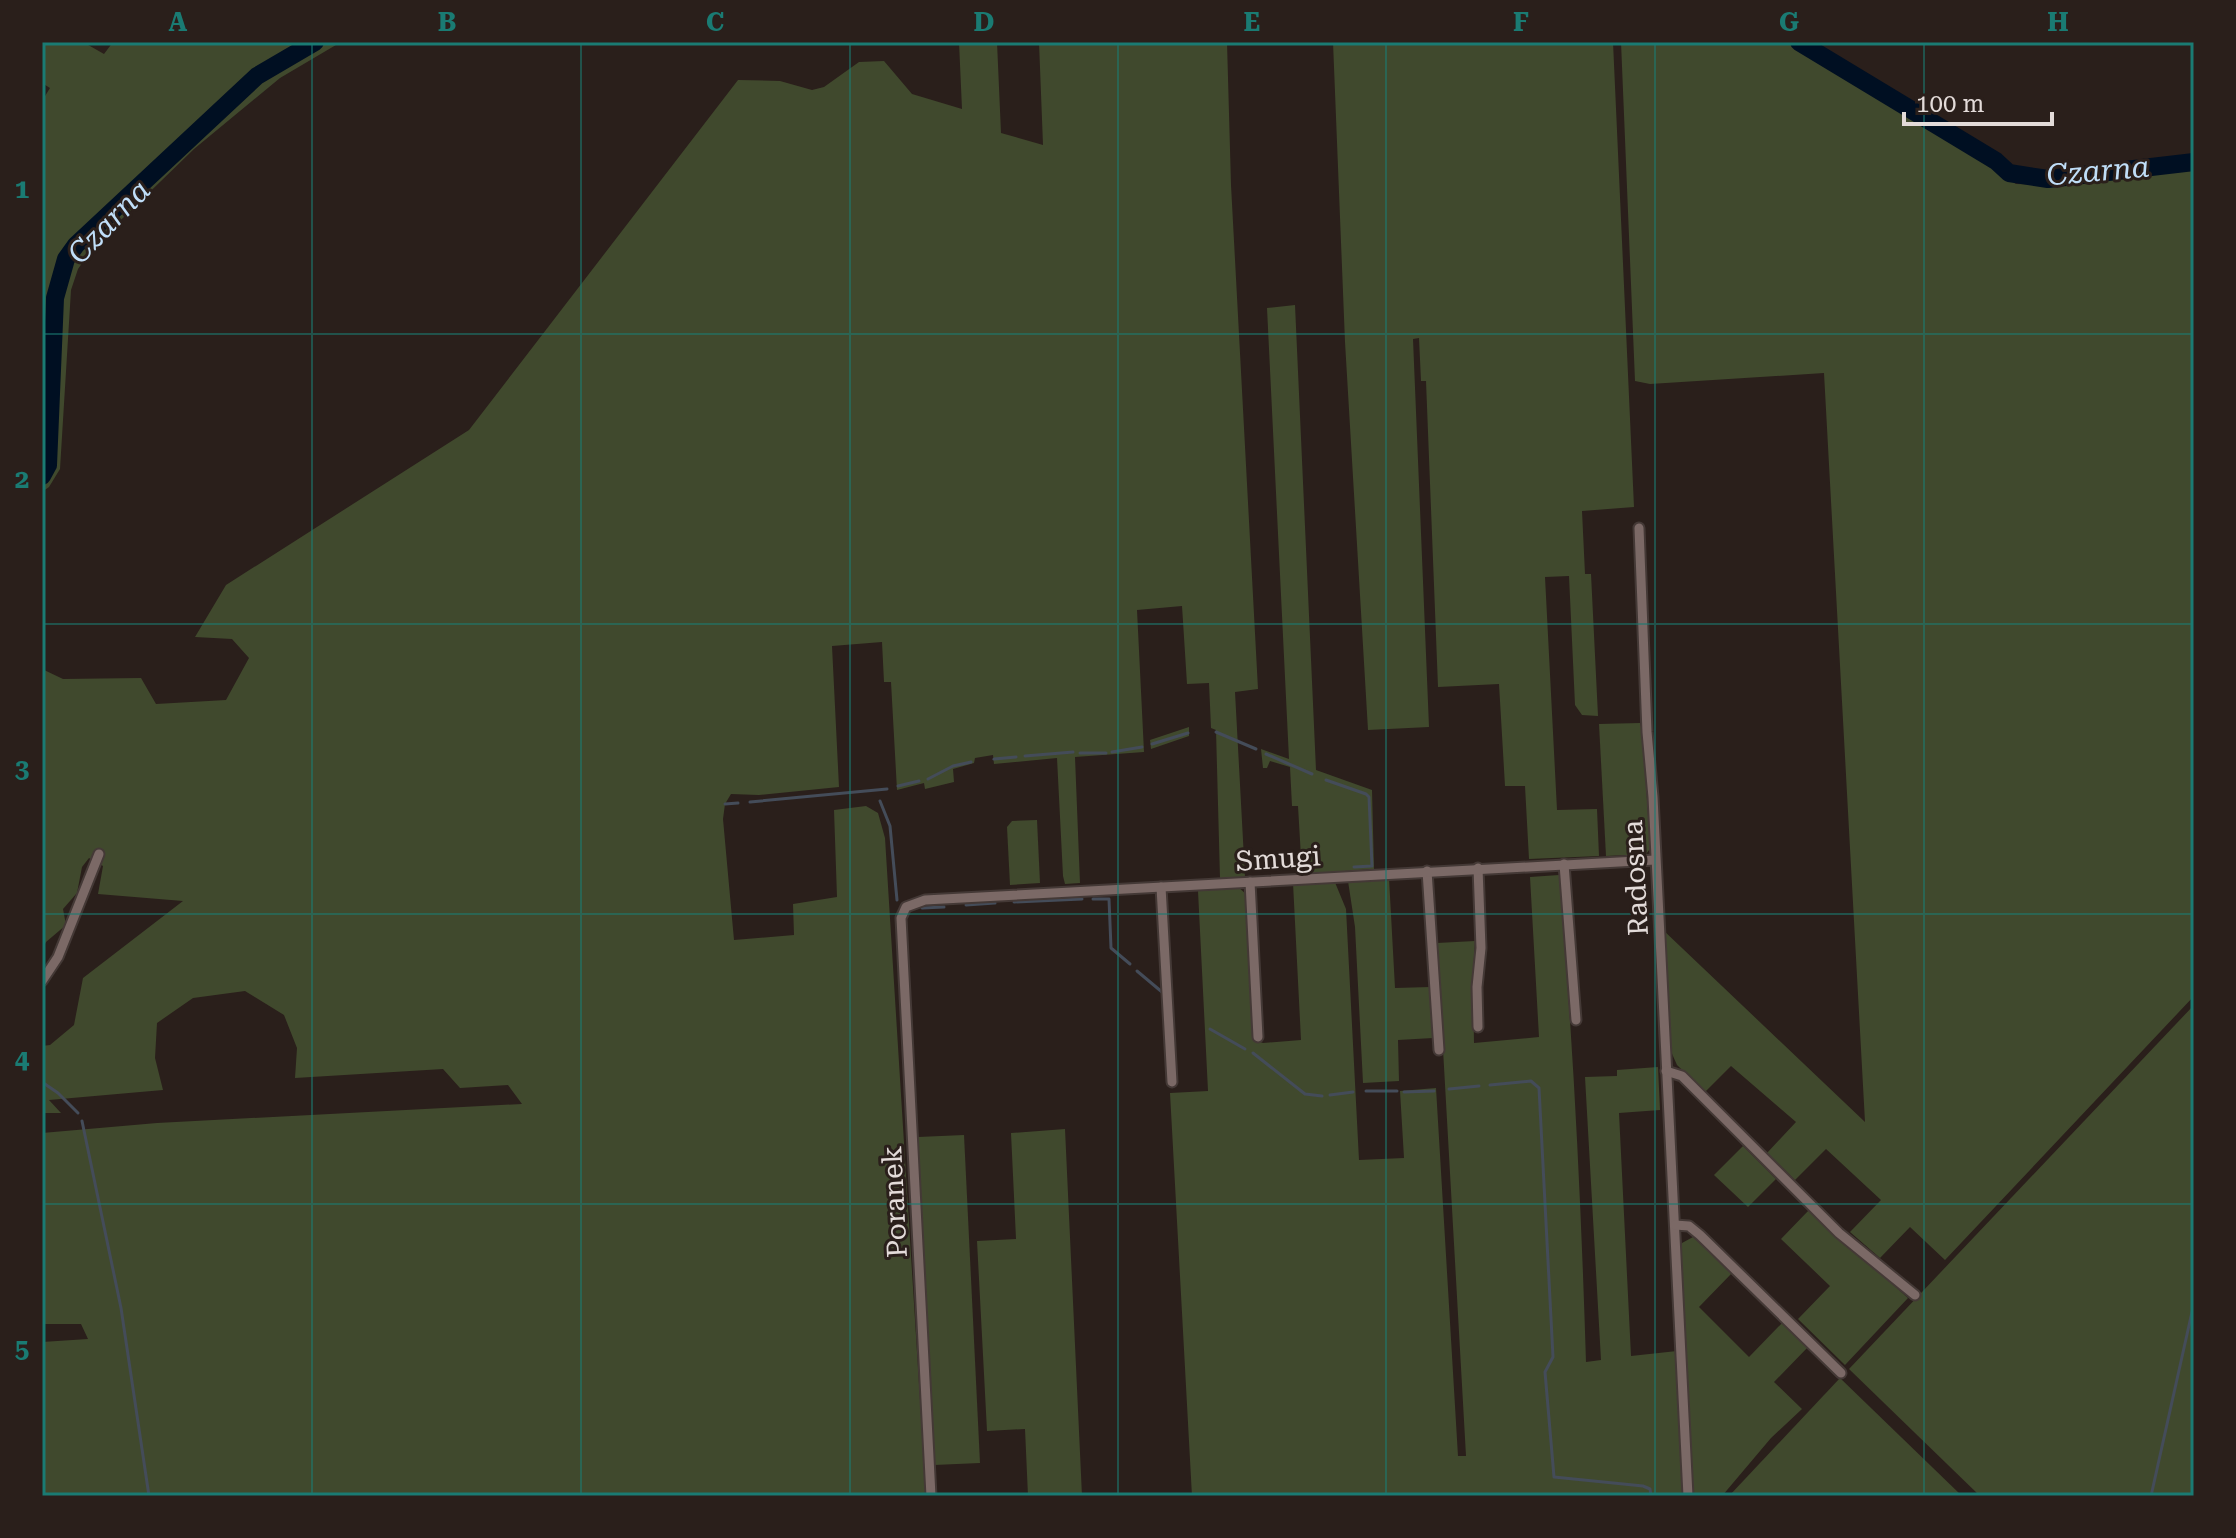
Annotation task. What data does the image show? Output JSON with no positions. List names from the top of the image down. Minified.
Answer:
{"streets":{"street":["Smugi","Radosna","Poranek"]},"crossings":[["Smugi","Radosna"],["Smugi","Poranek"]],"water":["Czarna"],"scale_bar":"100 m","grid":{"columns":["A","B","C","D","E","F","G","H"],"rows":["1","2","3","4","5"]}}
